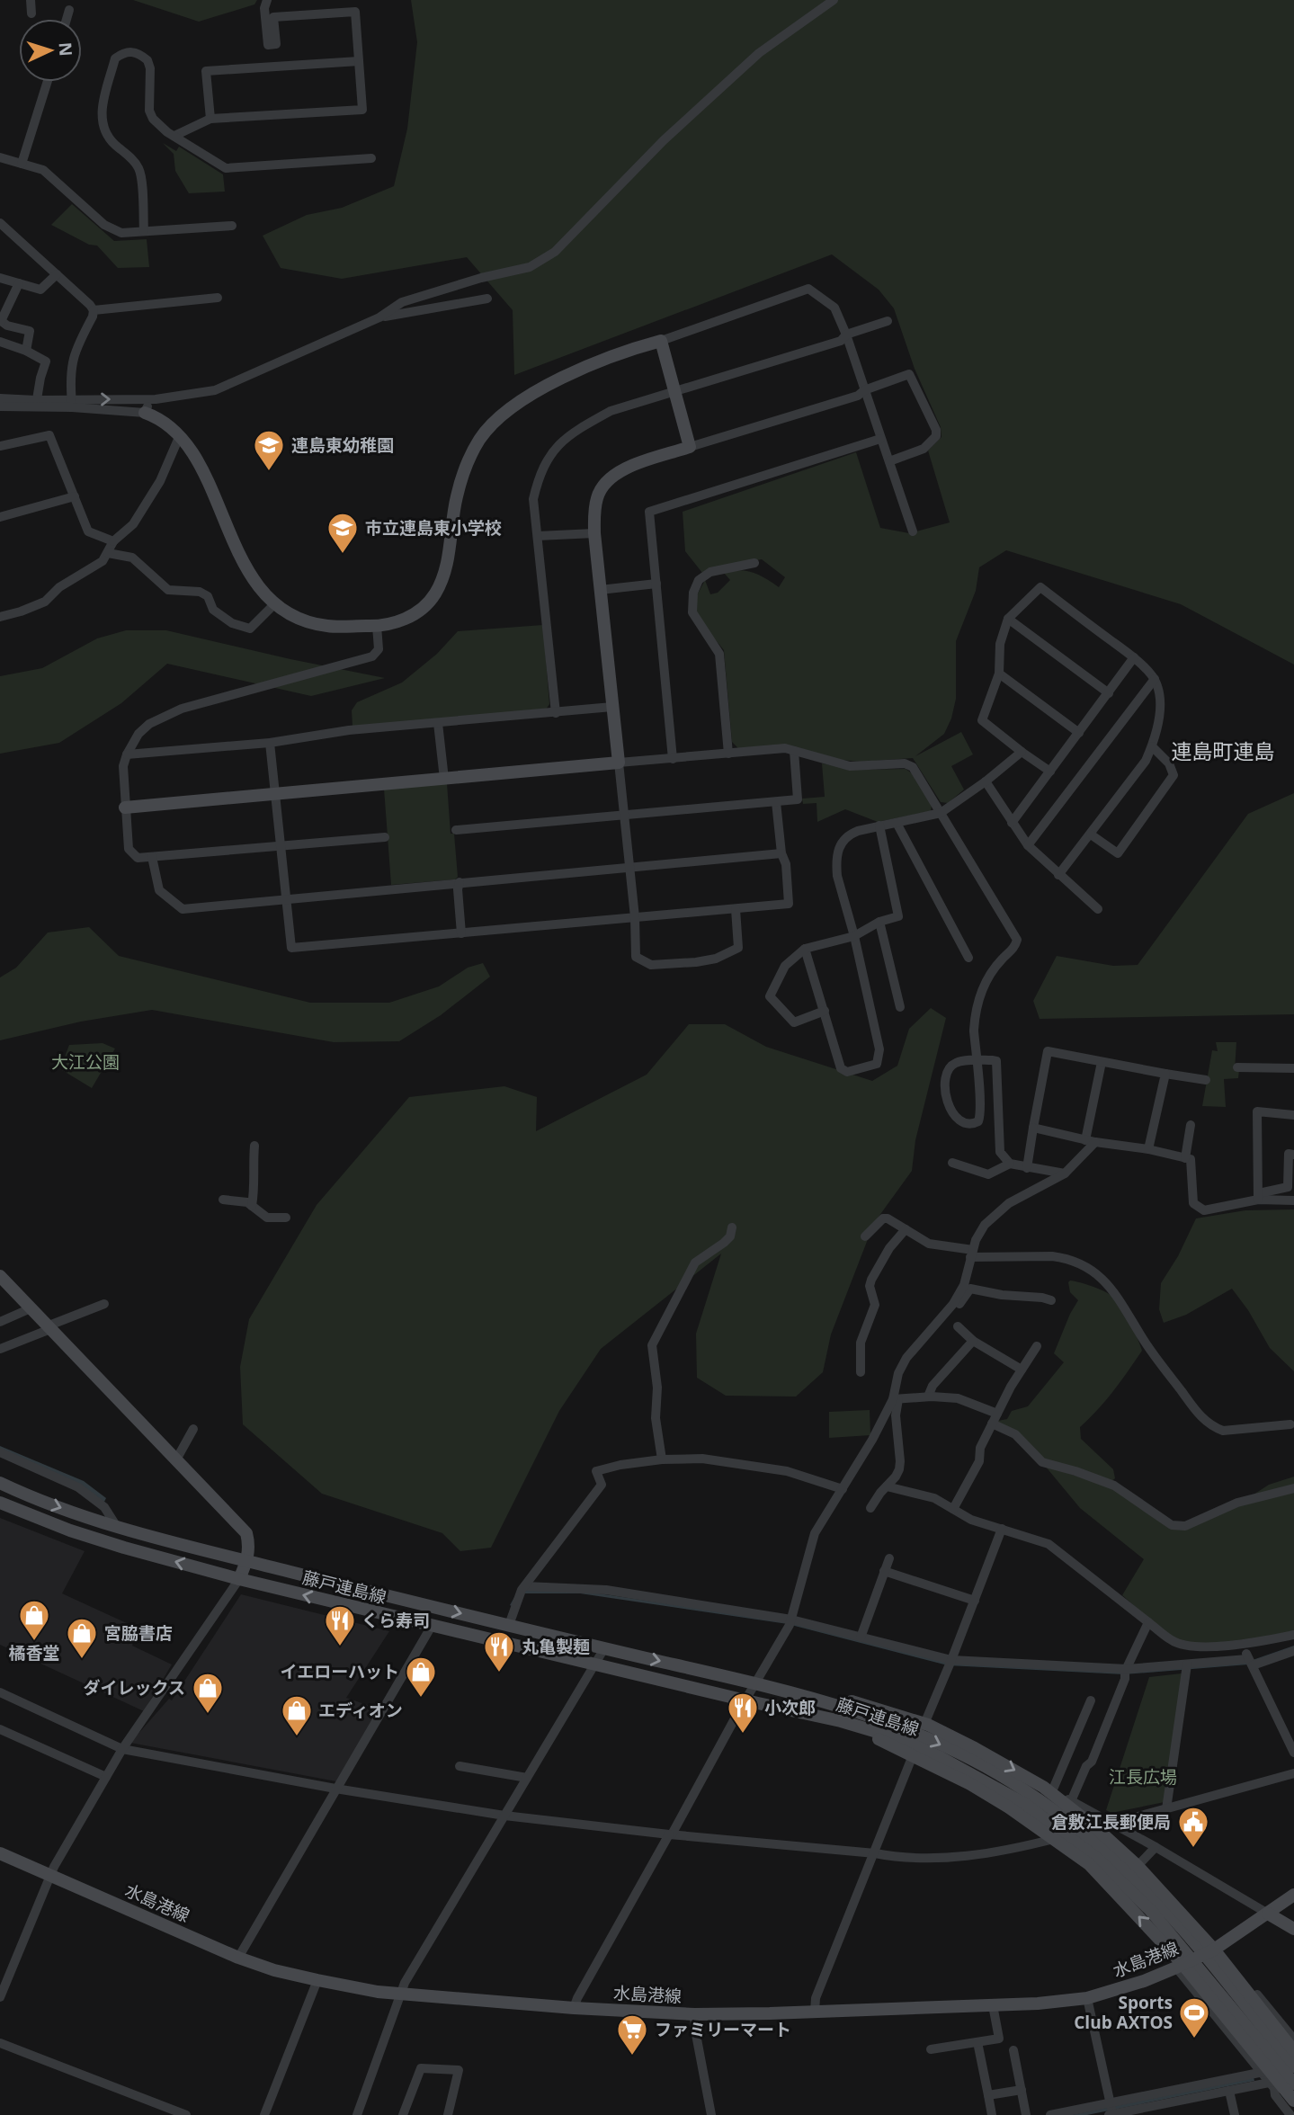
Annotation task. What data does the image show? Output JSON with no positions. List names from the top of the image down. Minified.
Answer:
{"streets":{"main road":["藤戸連島線","水島港線"]},"districts":["連島町連島"],"parks":["大江公園","江長広場"],"places":{"school or university":["連島東幼稚園","市立連島東小学校"],"shop":["橘香堂","宮脇書店","イエローハット","ダイレックス","エディオン"],"restaurant":["くら寿司","丸亀製麺","小次郎"],"public building":["倉敷江長郵便局"],"sports":["Sports Club AXTOS"],"supermarket":["ファミリーマート"]},"north":"right"}
